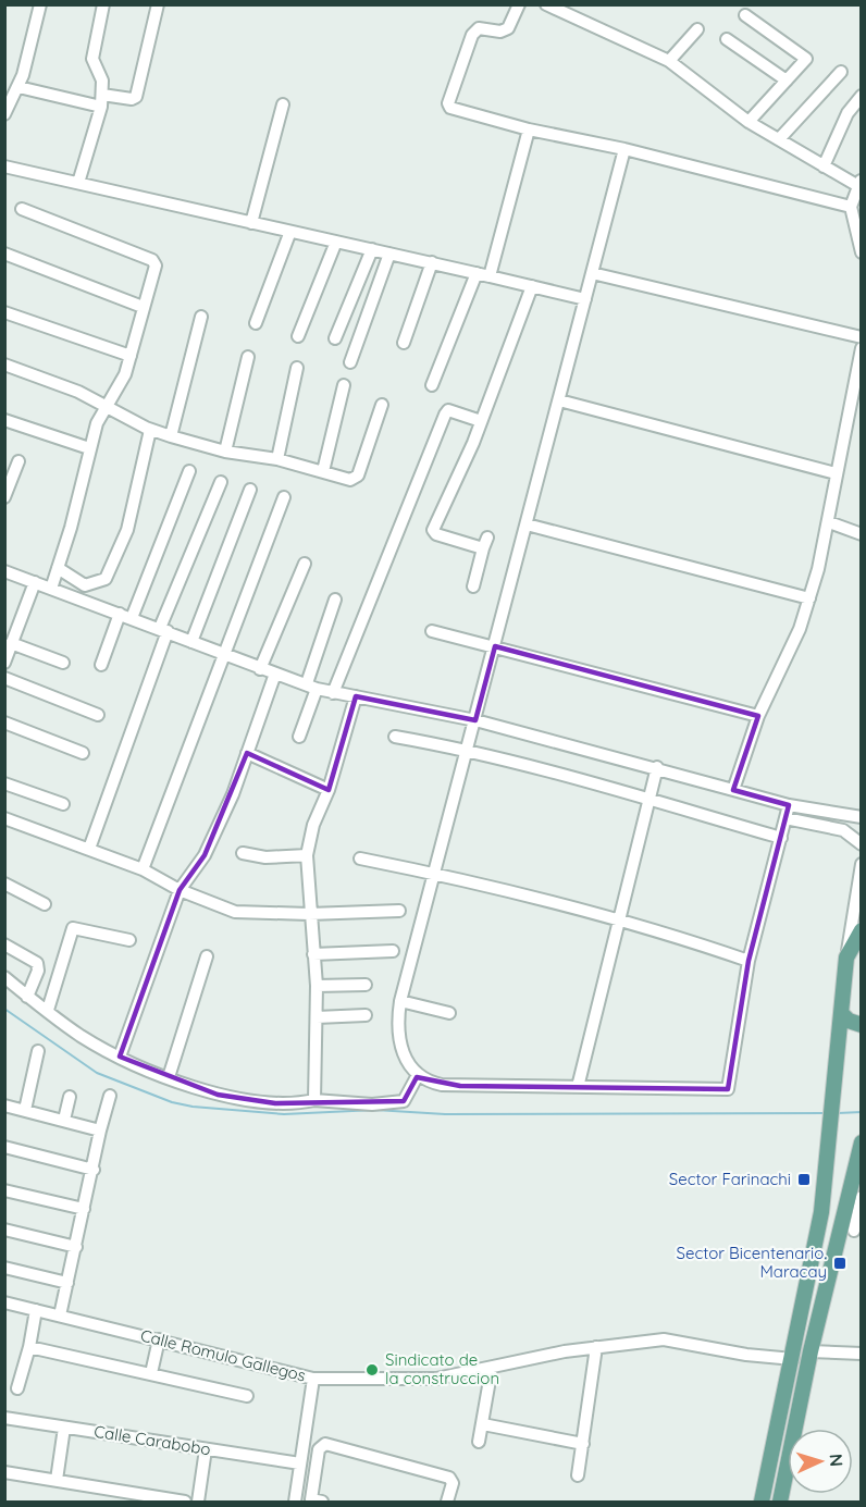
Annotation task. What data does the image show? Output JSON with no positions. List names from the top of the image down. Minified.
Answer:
{"streets":{"street":["Calle Romulo Gallegos","Calle Carabobo"]},"places":{"transit":["Sector Farinachi","Sector Bicentenario. Maracay"],"other":["Sindicato de la construccion"]},"north":"right"}
